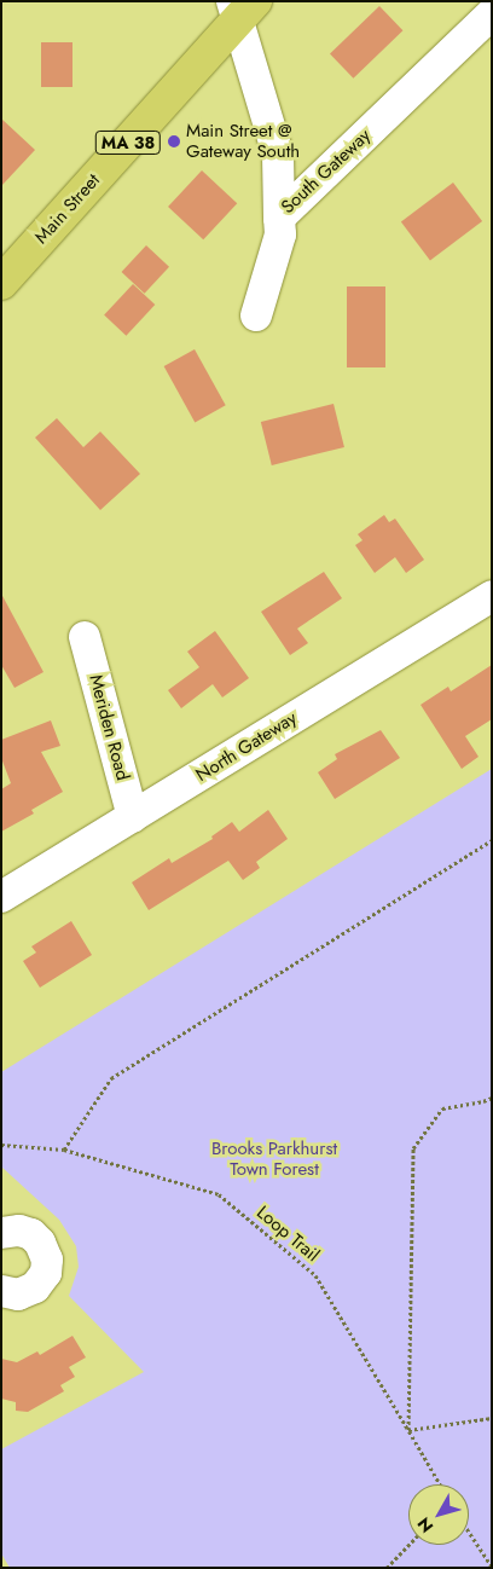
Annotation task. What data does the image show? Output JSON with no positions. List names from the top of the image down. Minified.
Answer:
{"streets":{"main road":["MA 38","Main Street"],"street":["South Gateway","Meriden Road","North Gateway"],"path":["Loop Trail"]},"crossings":[["South Gateway","Main Street"],["Meriden Road","North Gateway"]],"parks":["Brooks Parkhurst Town Forest"],"places":["Main Street @ Gateway South"],"north":"bottom left"}
